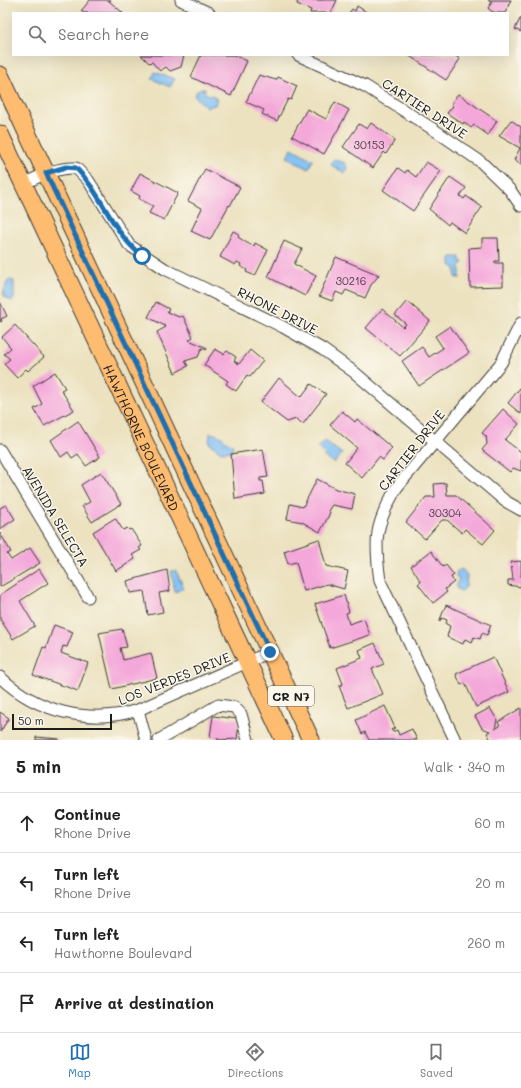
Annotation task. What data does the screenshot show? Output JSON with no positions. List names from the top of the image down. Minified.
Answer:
{"streets":{"main road":["HAWTHORNE BOULEVARD","CR N7"],"street":["CARTIER DRIVE","RHONE DRIVE","AVENIDA SELECTA","LOS VERDES DRIVE"]},"crossings":[["CARTIER DRIVE","RHONE DRIVE"],["RHONE DRIVE","HAWTHORNE BOULEVARD"],["HAWTHORNE BOULEVARD","LOS VERDES DRIVE"]],"house_numbers":["30153","30216","30304"],"scale_bar":"50 m","page":{"search":"Search here","scale":"50 m","heading":["5 min","Walk · 340 m"],"list":[["Continue","Rhone Drive","60 m"],["Turn left","Rhone Drive","20 m"],["Turn left","Hawthorne Boulevard","260 m"],"Arrive at destination"],"nav":["Map","Directions","Saved"]}}
